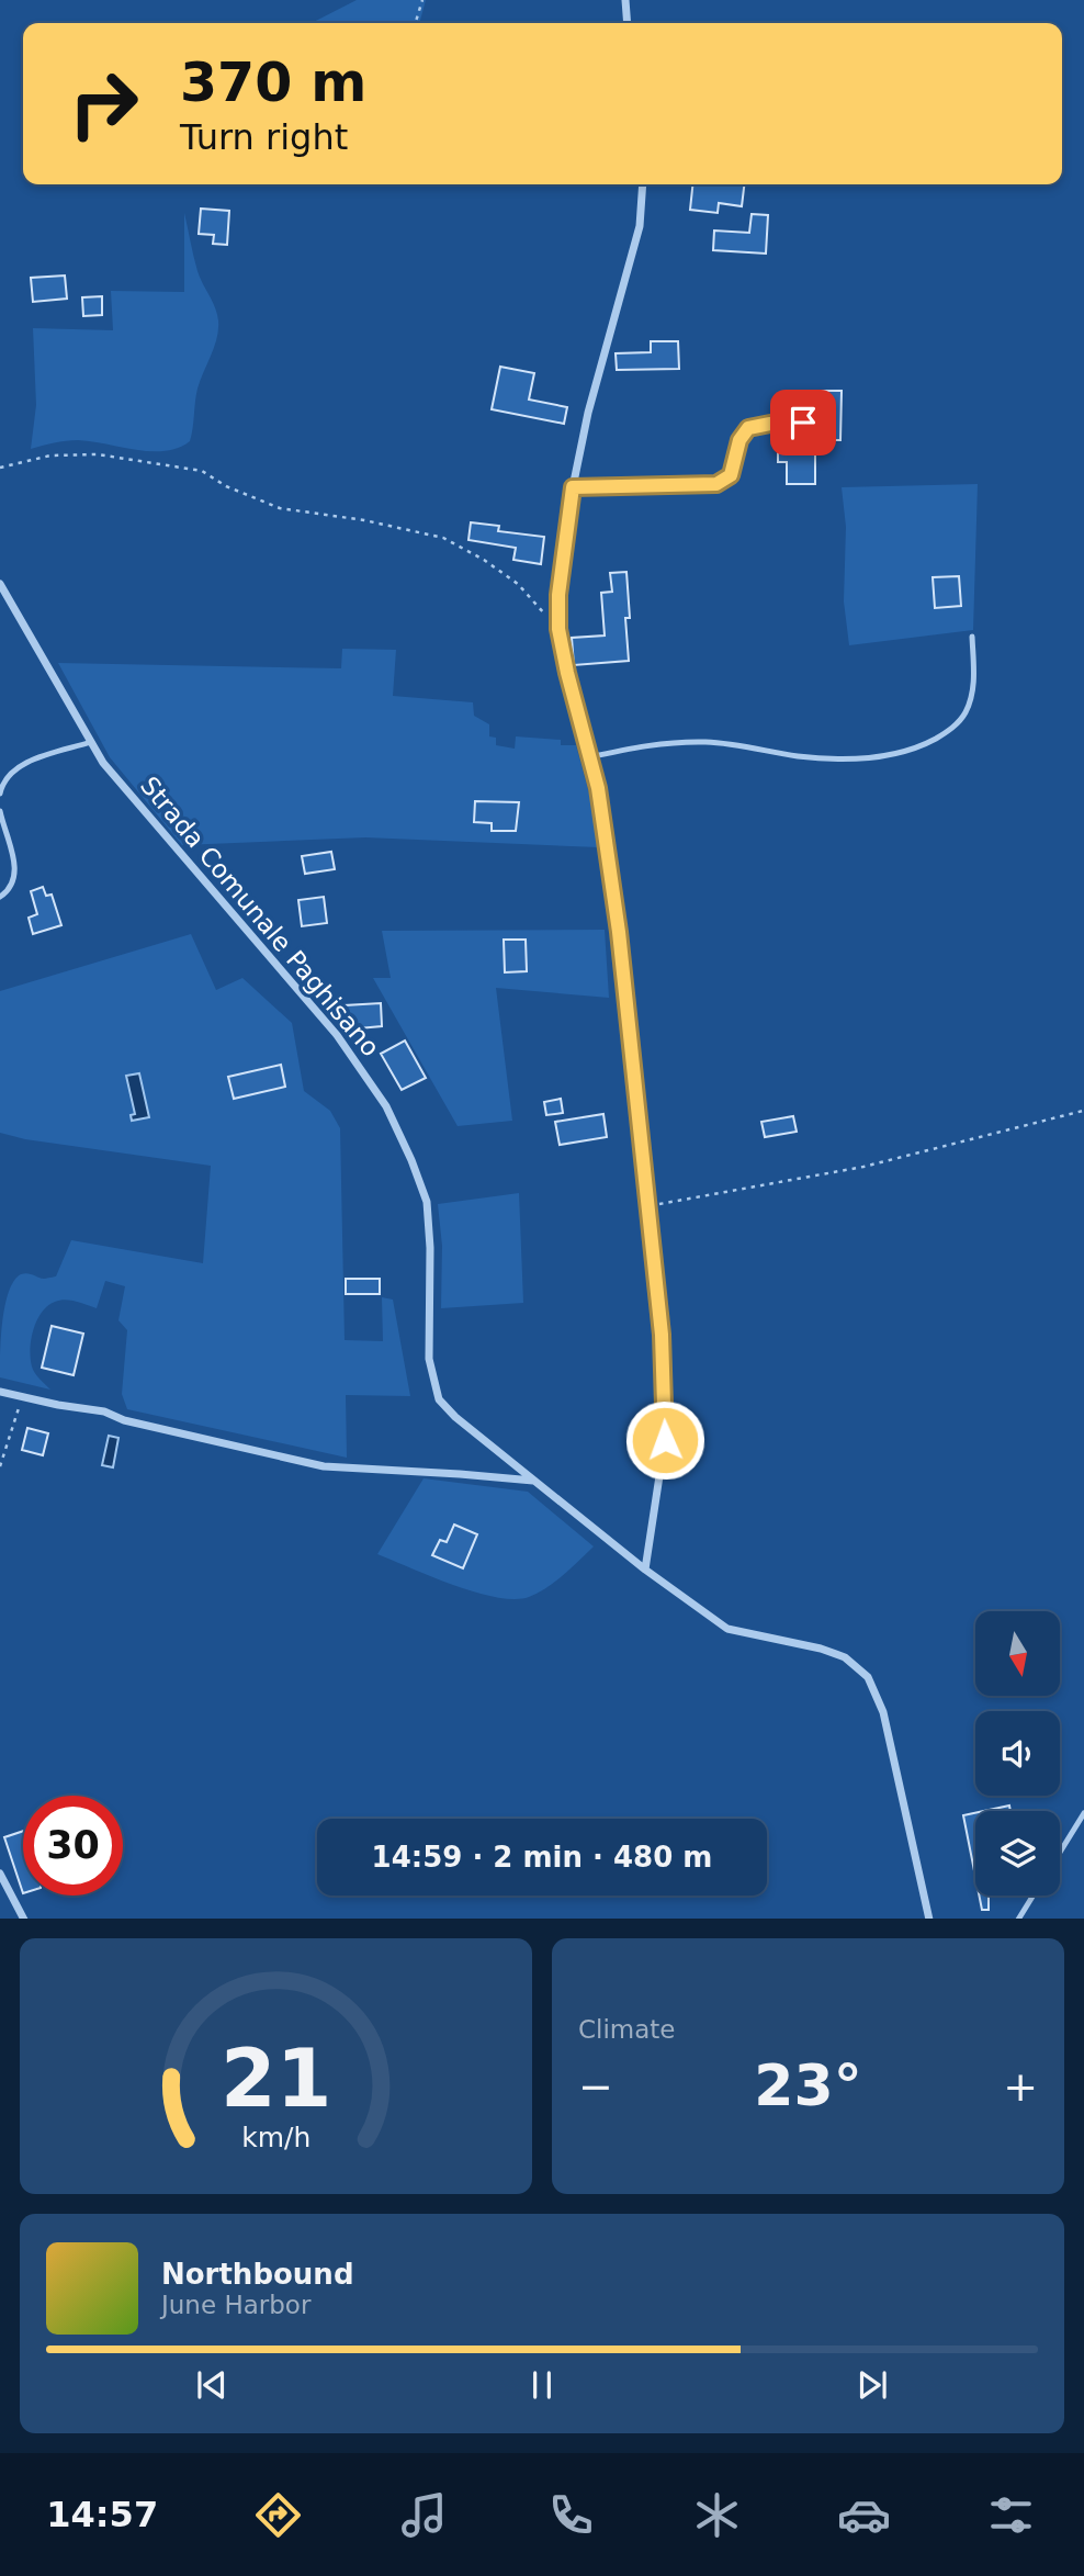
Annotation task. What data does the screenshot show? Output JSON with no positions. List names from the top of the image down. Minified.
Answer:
{"streets":{"street":["Strada Comunale Paghisano"]},"north":"bottom","page":{"turn":["370 m","Turn right"],"limit":"30","trip":"14:59 · 2 min · 480 m","tile":"Climate","heat":["−","23°","+"],"song":["Northbound","June Harbor"],"tabs":"14:57","gauge":["21","km/h"]}}
